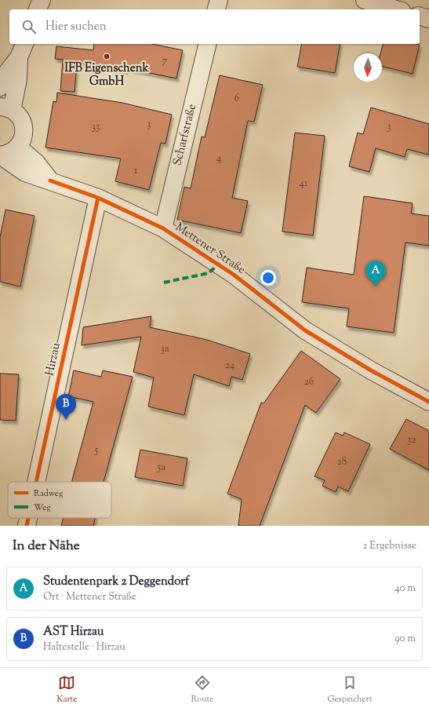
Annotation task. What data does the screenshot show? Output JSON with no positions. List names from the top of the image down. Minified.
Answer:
{"streets":{"street":["Scharfstraße","Mettener Straße","Hirzau"]},"crossings":[["Scharfstraße","Mettener Straße"],["Mettener Straße","Hirzau"]],"places":["IFB Eigenschenk GmbH"],"house_numbers":["7","6","3","33","3","4","1","41","3a","24","26","32","5","28","5a"],"legend":["Radweg","Weg"],"north":"bottom","page":{"search":"Hier suchen","pins":["A","B"],"heading":["In der Nähe","2 Ergebnisse"],"list":[{"mark":"A","name":"Studentenpark 2 Deggendorf","note":"Ort · Mettener Straße","value":"40 m"},{"mark":"B","name":"AST Hirzau","note":"Haltestelle · Hirzau","value":"90 m"}],"nav":["Karte","Route","Gespeichert"]}}
